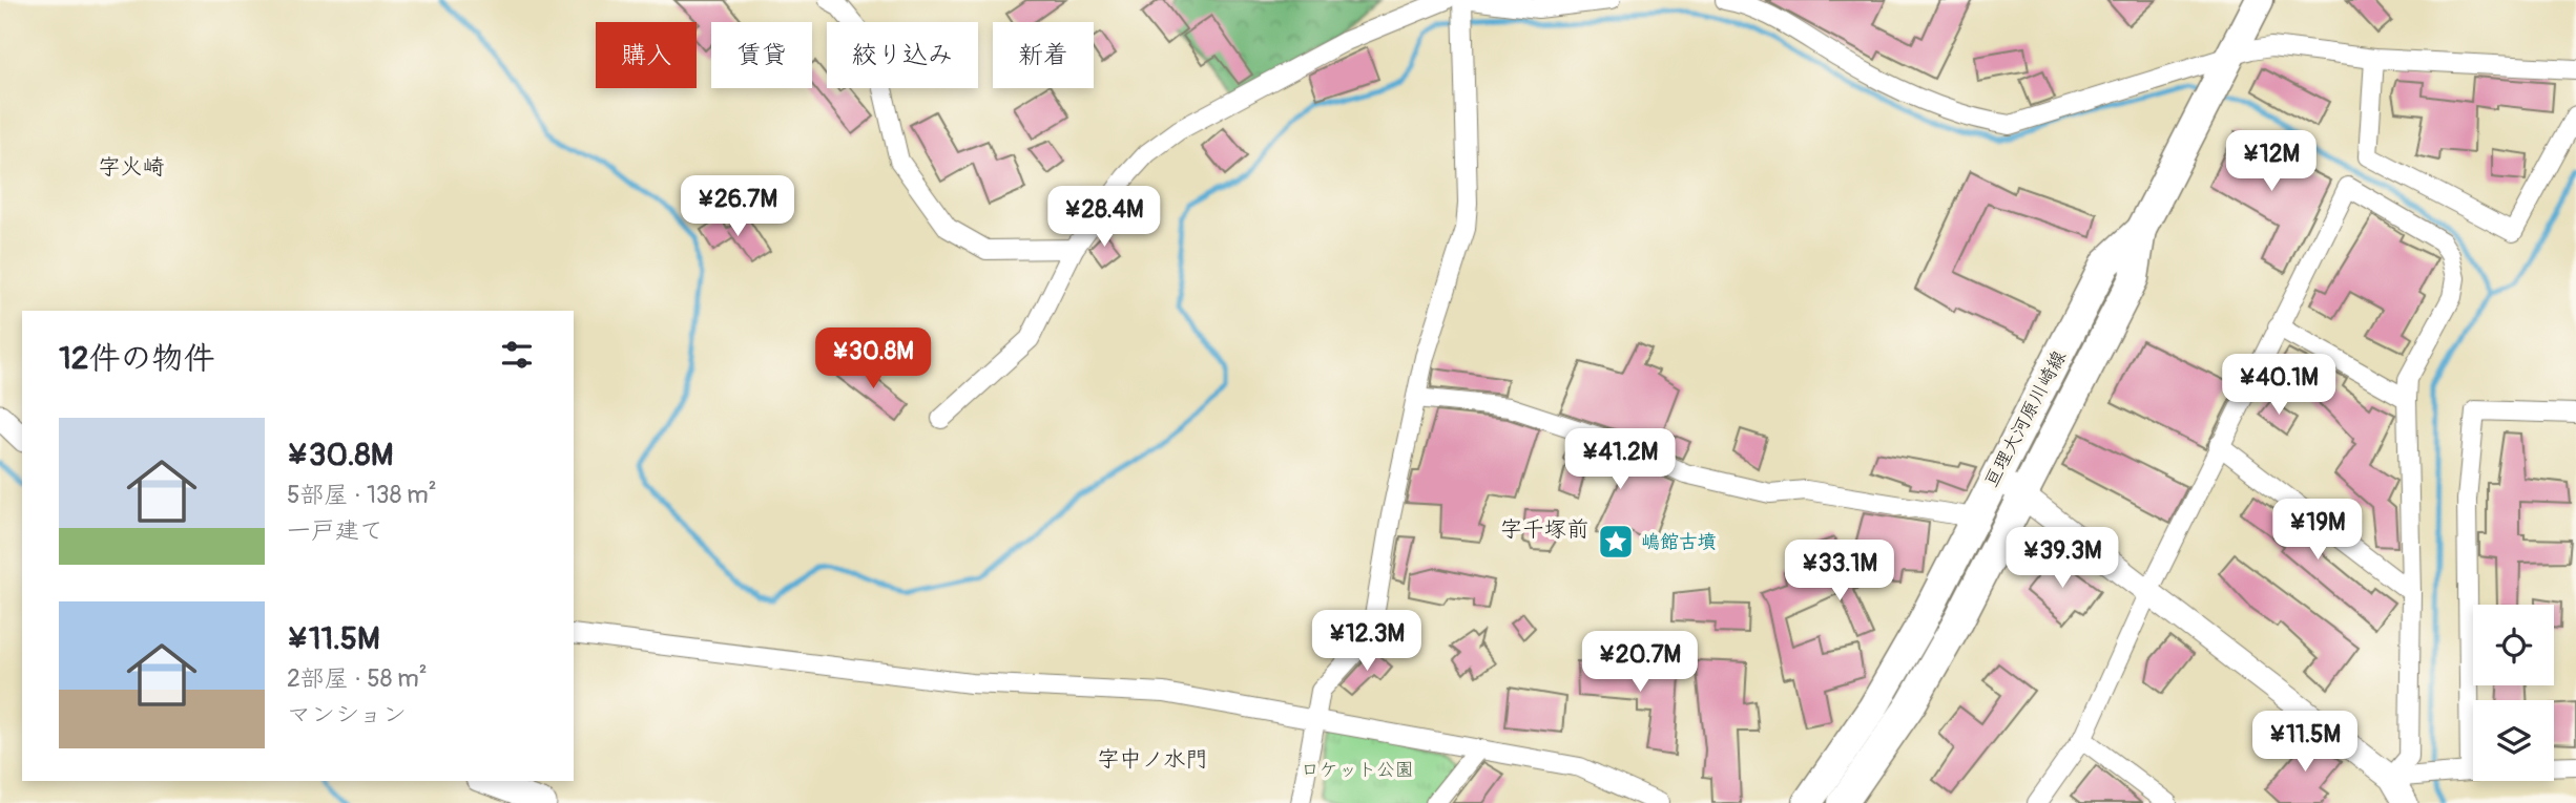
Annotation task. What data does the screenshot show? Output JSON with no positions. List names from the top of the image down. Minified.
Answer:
{"streets":{"main road":["亘理大河原川崎線"]},"districts":["字火崎","字千塚前","字中ノ水門"],"parks":["ロケット公園"],"places":{"place":["嶋館古墳"]},"page":{"chip":["購入","賃貸","絞り込み","新着"],"price":["¥12M","¥26.7M","¥28.4M","¥30.8M","¥40.1M","¥41.2M","¥19M","¥39.3M","¥33.1M","¥12.3M","¥20.7M","¥11.5M"],"heading":"12件の物件","list":[{"name":"¥30.8M","note":"5部屋 · 138 m² · 一戸建て"},{"name":"¥11.5M","note":"2部屋 · 58 m² · マンション"}]}}
